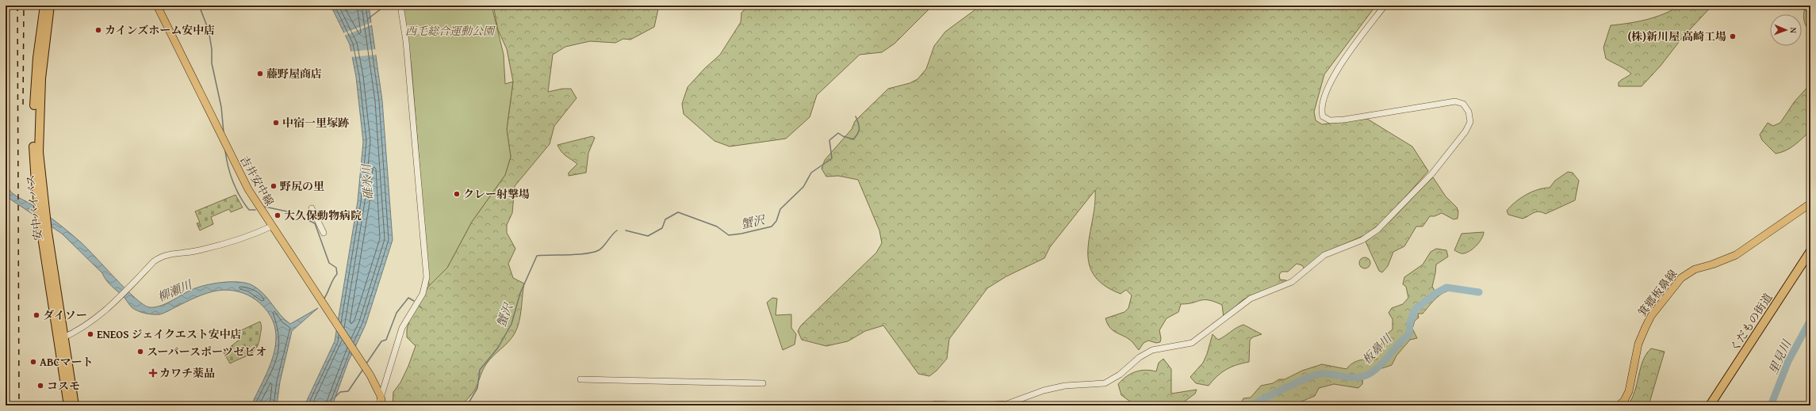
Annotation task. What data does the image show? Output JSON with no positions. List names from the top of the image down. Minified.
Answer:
{"streets":{"highway":["安中バイパス","くだもの街道"],"main road":["吉井安中線","箕郷板鼻線"]},"water":["碓氷川","蟹沢","柳瀬川","板鼻川","里見川"],"parks":["西毛総合運動公園"],"places":{"other":["カインズホーム安中店","(株)新川屋 高崎工場","藤野屋商店","中宿一里塚跡","野尻の里","クレー射撃場","大久保動物病院","ダイソー","ENEOS ジェイクエスト安中店","スーパースポーツゼビオ","ABCマート","コスモ"],"health":["カワチ薬品"]},"north":"right"}
